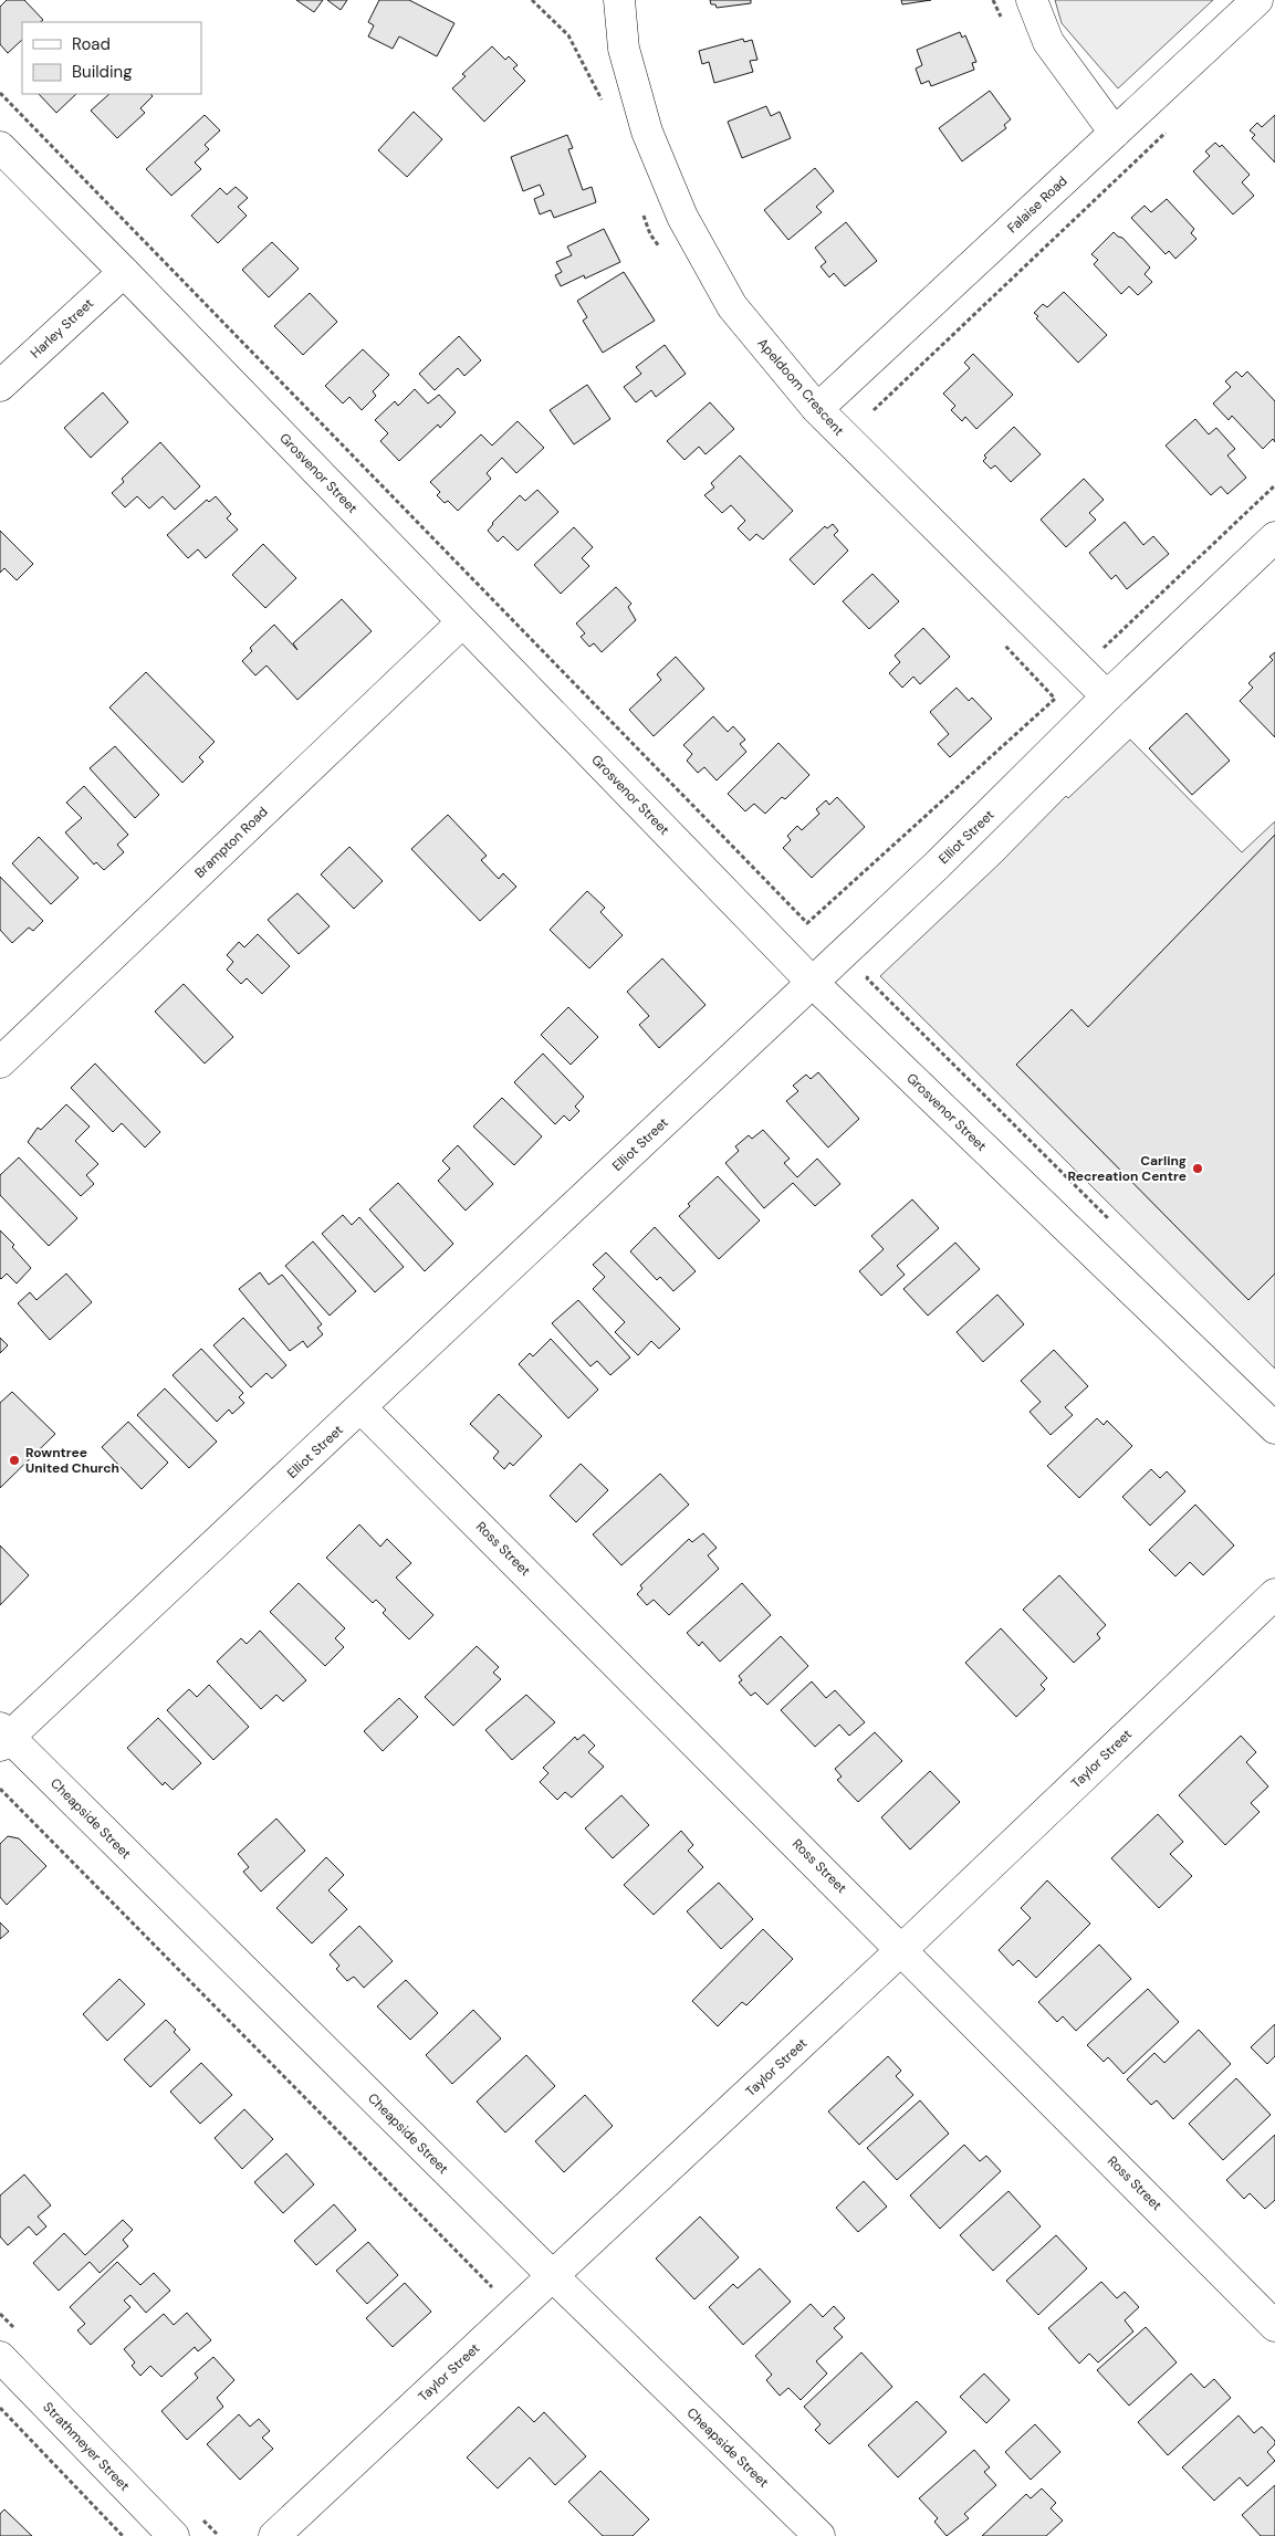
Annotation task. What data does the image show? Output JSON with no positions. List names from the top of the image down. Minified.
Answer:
{"streets":{"street":["Falaise Road","Harley Street","Apeldoom Crescent","Grosvenor Street","Elliot Street","Brampton Road","Ross Street","Taylor Street","Cheapside Street","Strathmeyer Street"]},"crossings":[["Falaise Road","Apeldoom Crescent"],["Harley Street","Grosvenor Street"],["Apeldoom Crescent","Elliot Street"],["Grosvenor Street","Elliot Street"],["Grosvenor Street","Brampton Road"],["Elliot Street","Ross Street"],["Elliot Street","Cheapside Street"],["Ross Street","Taylor Street"],["Taylor Street","Cheapside Street"]],"places":["Carling Recreation Centre","Rowntree United Church"],"legend":["Road","Building"]}
